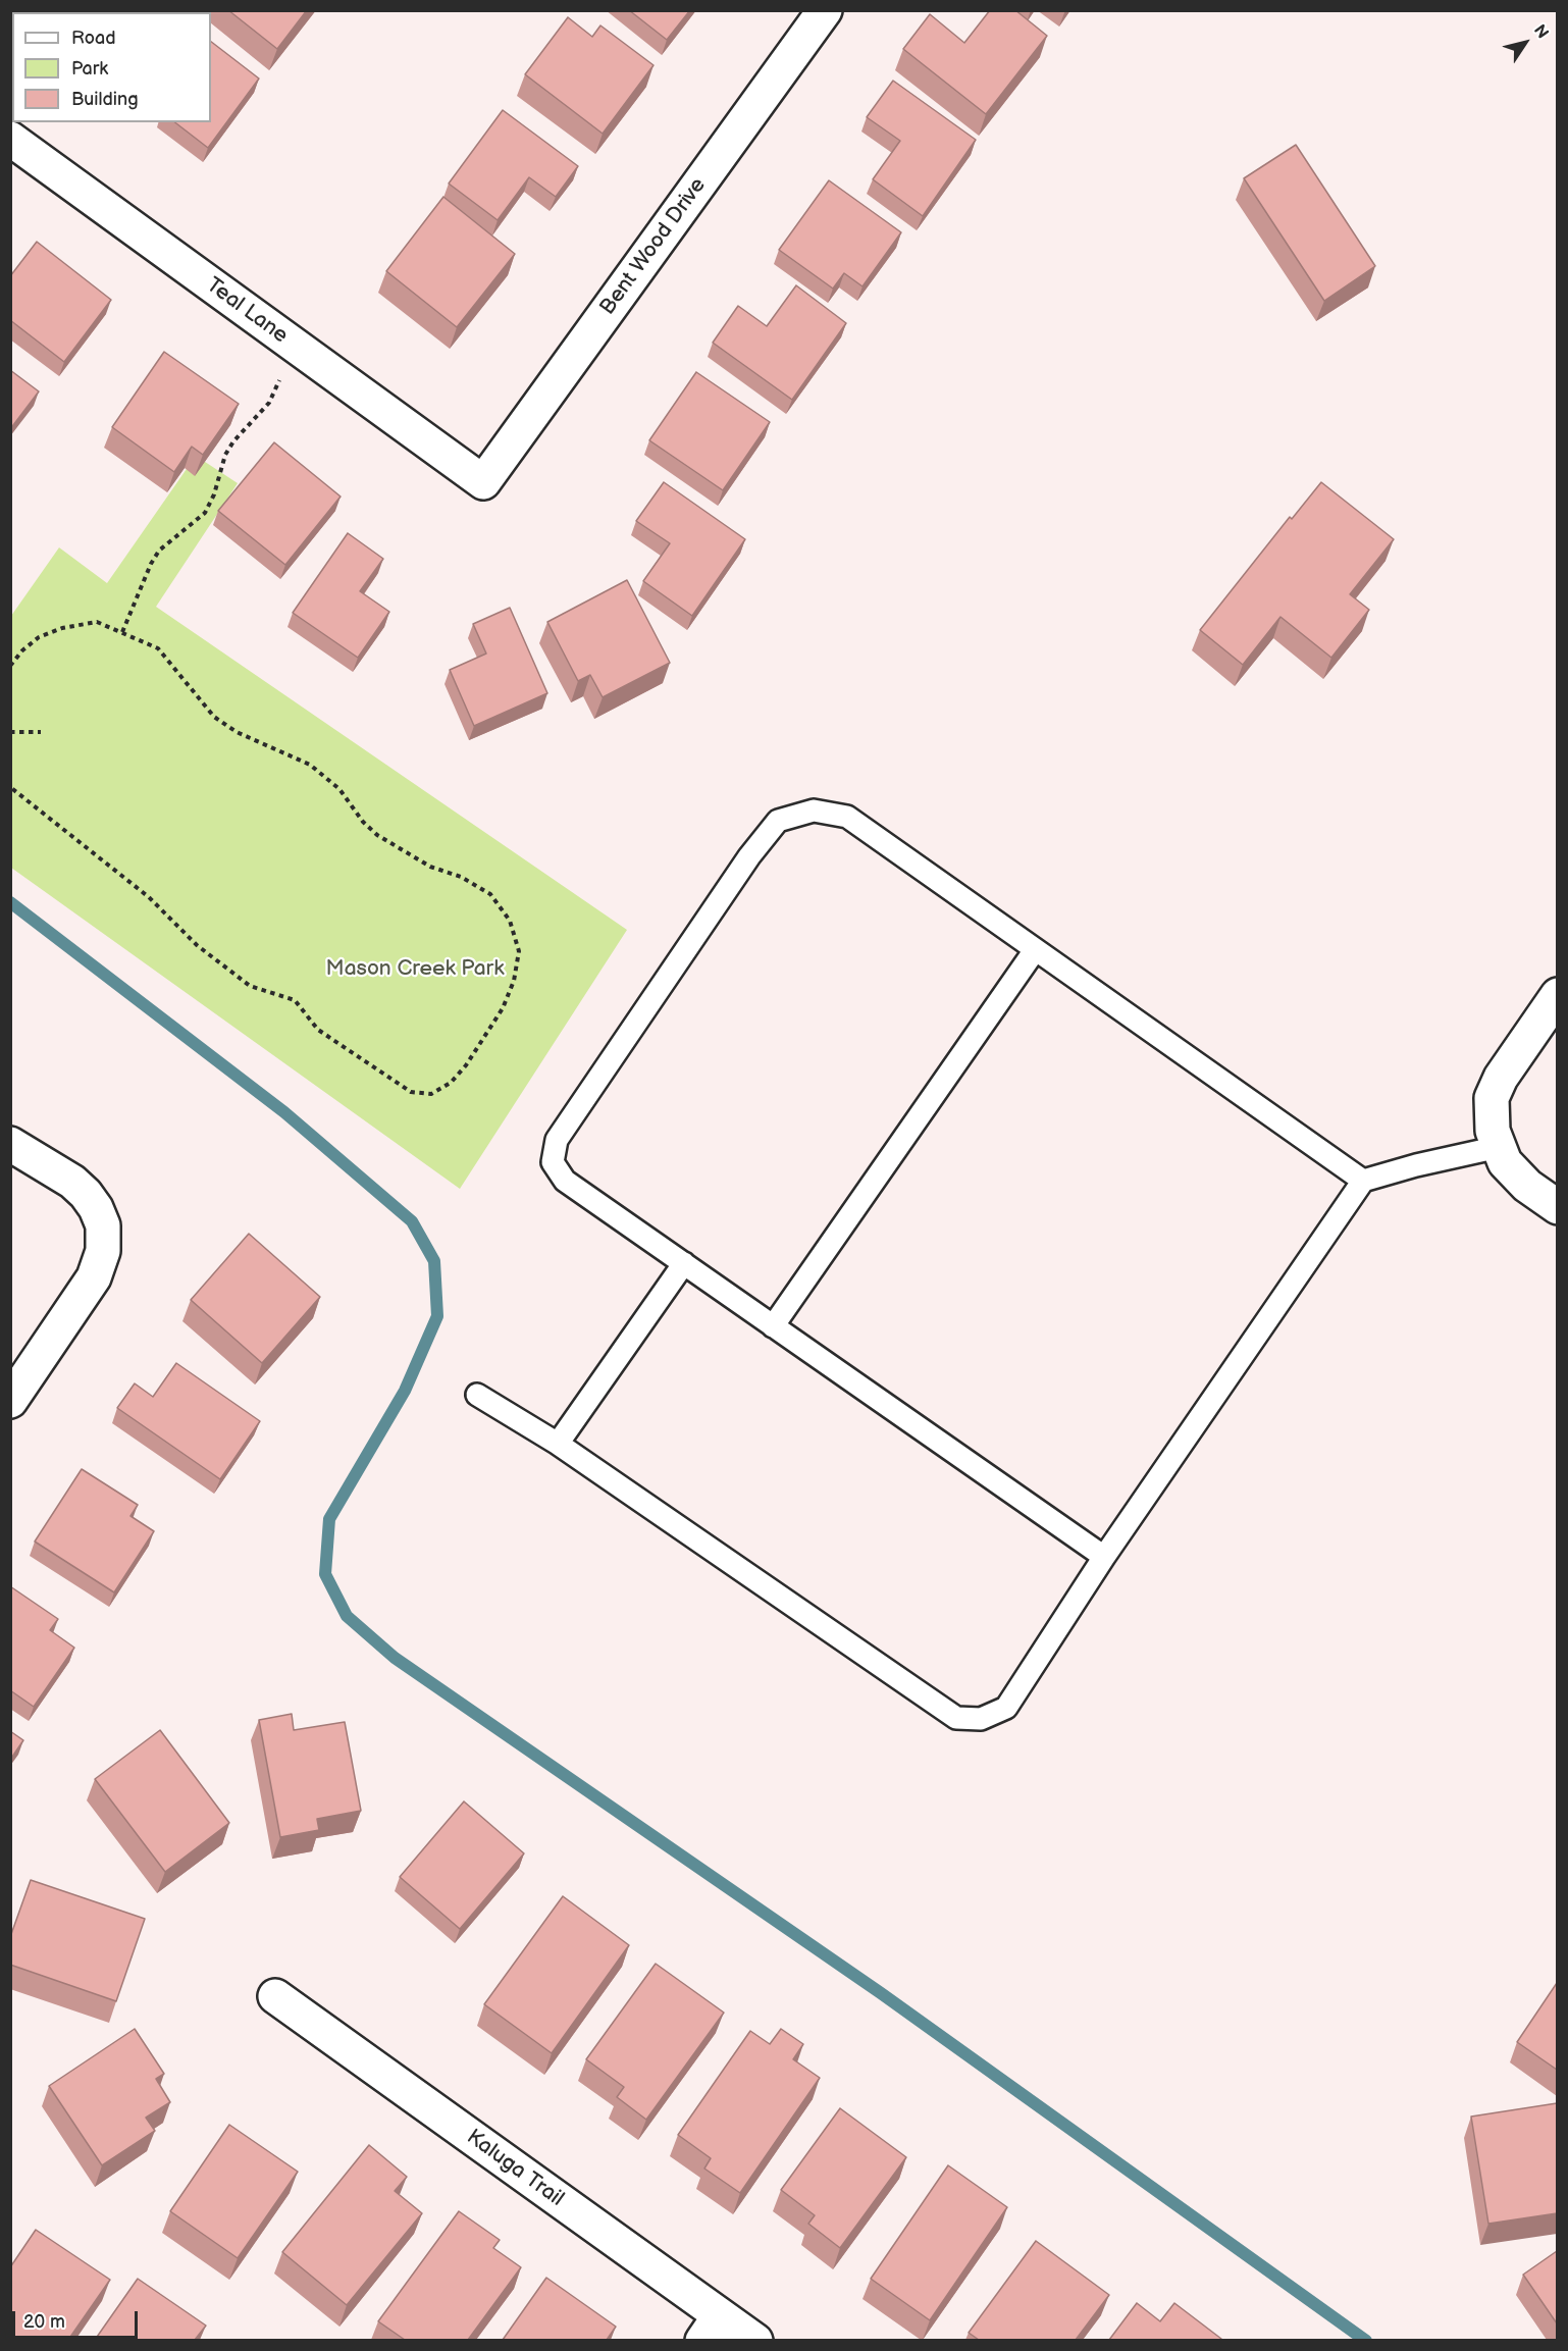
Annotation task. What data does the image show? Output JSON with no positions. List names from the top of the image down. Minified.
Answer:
{"streets":{"street":["Bent Wood Drive","Teal Lane","Kaluga Trail"]},"crossings":[["Bent Wood Drive","Teal Lane"]],"parks":["Mason Creek Park"],"legend":["Road","Park","Building"],"scale_bar":"20 m","north":"top right"}
